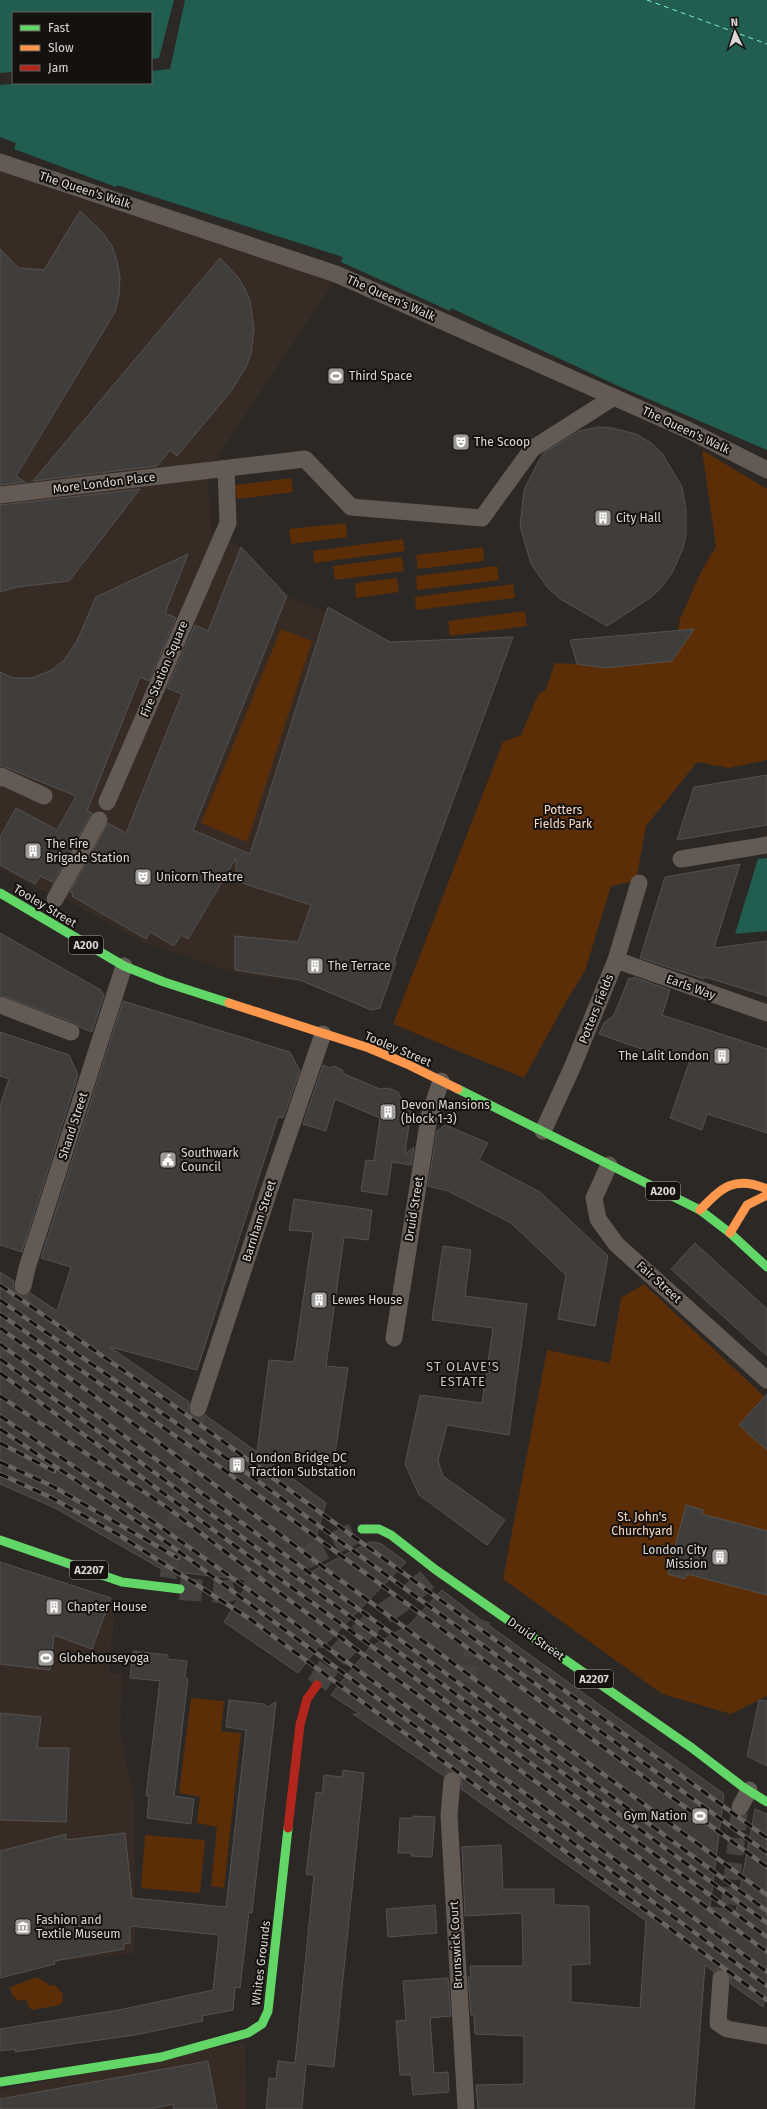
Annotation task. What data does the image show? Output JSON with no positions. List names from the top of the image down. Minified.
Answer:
{"streets":{"main road":["Tooley Street","A200","Druid Street","A2207","Whites Grounds"],"street":["The Queen's Walk","More London Place","Fire Station Square","Earls Way","Potters Fields","Shand Street","Barnham Street","Fair Street","Brunswick Court"]},"crossings":[["The Queen's Walk","More London Place"],["More London Place","Fire Station Square"],["Tooley Street","Potters Fields"],["Tooley Street","Shand Street"],["Tooley Street","Druid Street"],["Tooley Street","Barnham Street"],["Tooley Street","Fair Street"],["Earls Way","Potters Fields"]],"districts":["ST OLAVE'S ESTATE"],"parks":["Potters Fields Park","St. John's Churchyard"],"places":{"sports":["Third Space","Globehouseyoga","Gym Nation"],"theatre":["The Scoop","Unicorn Theatre"],"building":["City Hall","The Fire Brigade Station","The Terrace","The Lalit London","Devon Mansions (block 1-3)","Lewes House","London Bridge DC Traction Substation","London City Mission","Chapter House"],"public building":["Southwark Council"],"museum":["Fashion and Textile Museum"]},"legend":["Fast","Slow","Jam"],"north":"top"}
